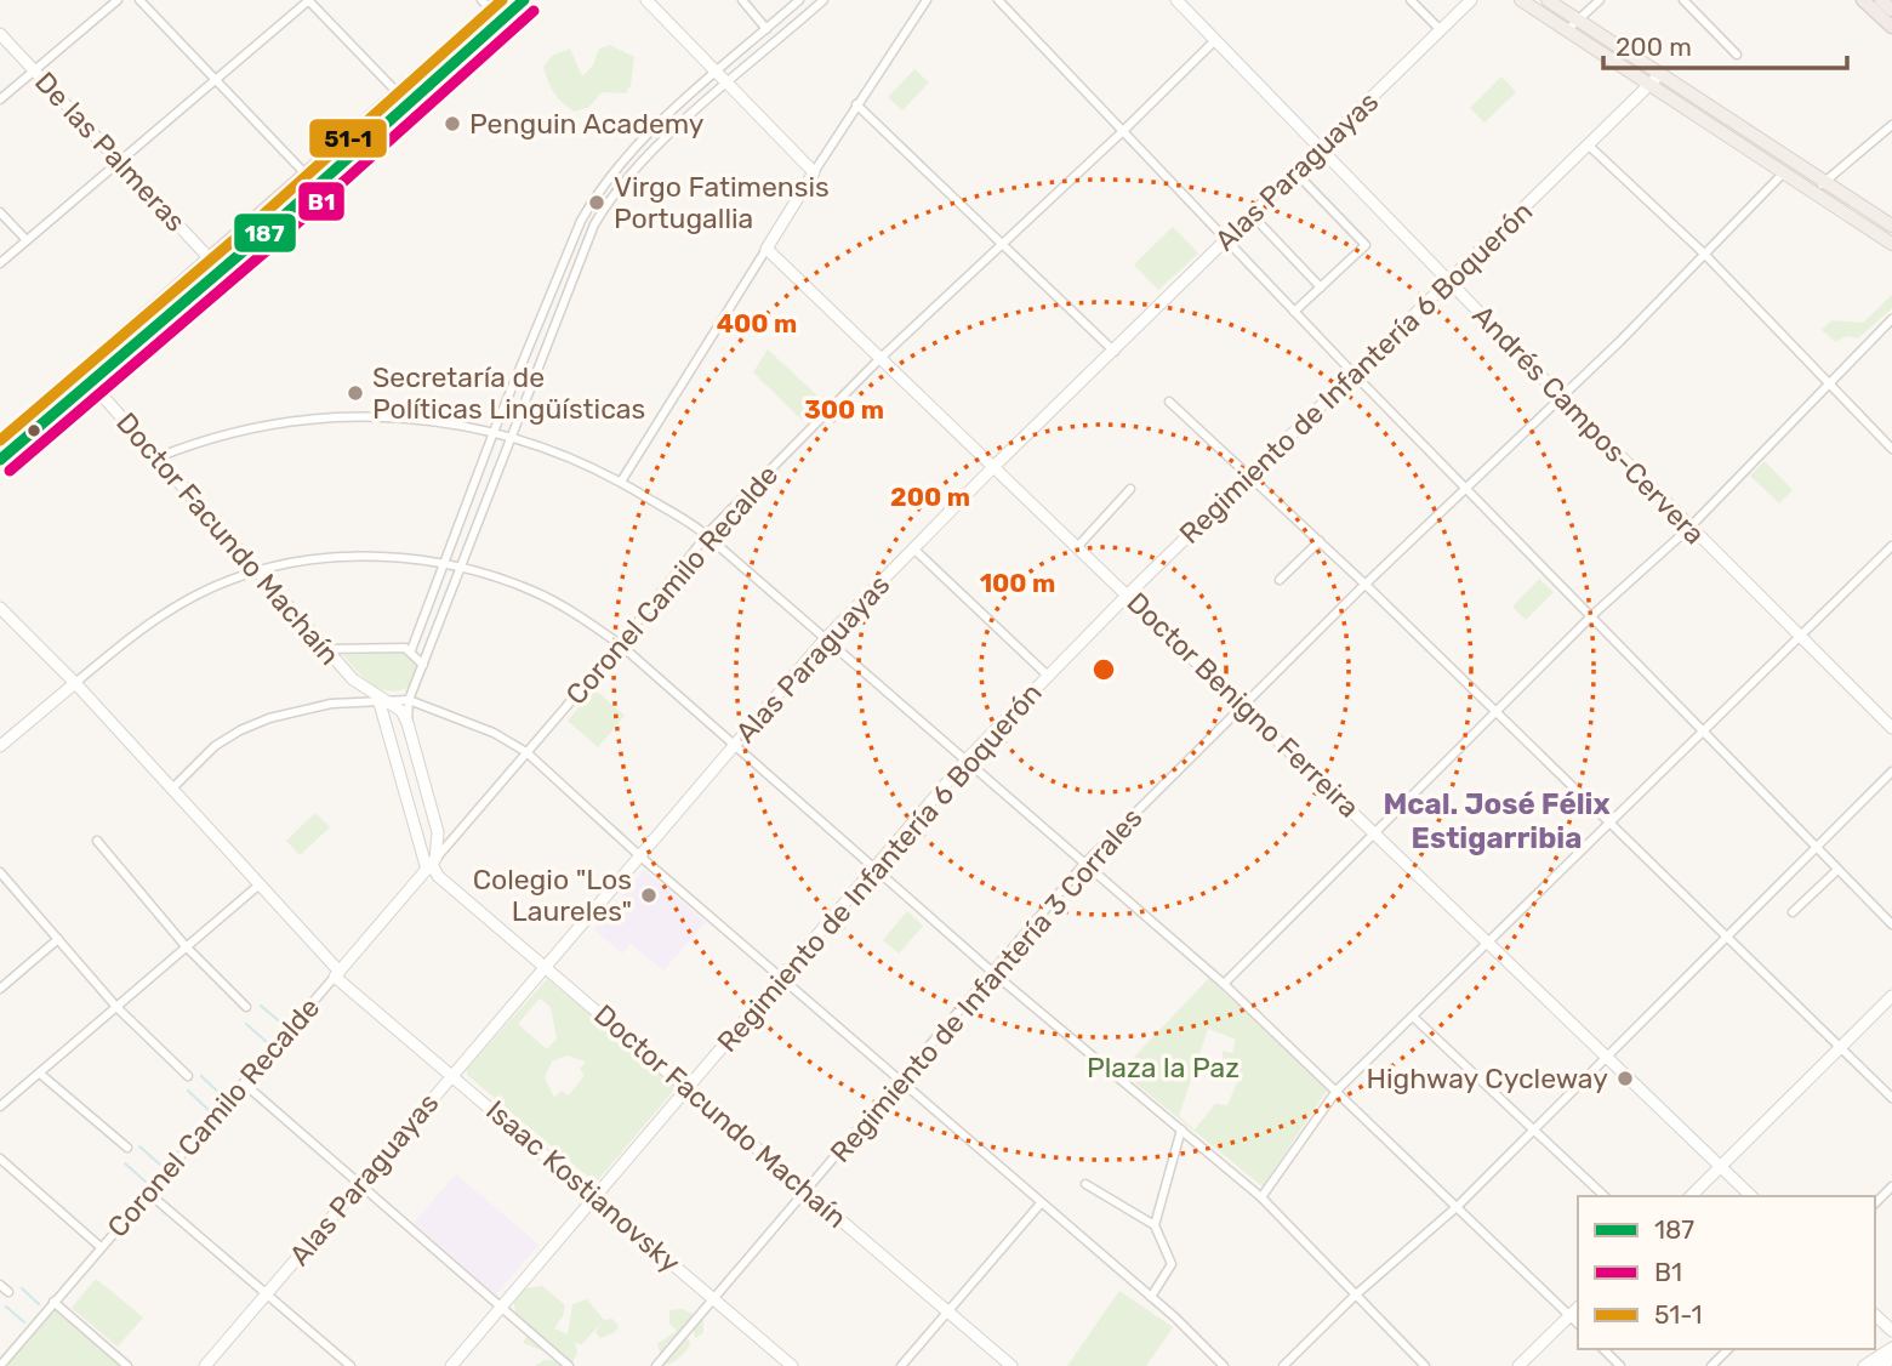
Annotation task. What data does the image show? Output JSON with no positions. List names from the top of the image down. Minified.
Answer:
{"streets":{"street":["De las Palmeras","Alas Paraguayas","Regimiento de Infantería 6 Boquerón","Andrés Campos-Cervera","Doctor Facundo Machaín","Coronel Camilo Recalde","Doctor Benigno Ferreira","Regimiento de Infantería 3 Corrales","Isaac Kostianovsky"]},"crossings":[["Alas Paraguayas","Andrés Campos-Cervera"],["Alas Paraguayas","Doctor Facundo Machaín"],["Alas Paraguayas","Doctor Benigno Ferreira"],["Alas Paraguayas","Isaac Kostianovsky"],["Regimiento de Infantería 6 Boquerón","Andrés Campos-Cervera"],["Regimiento de Infantería 6 Boquerón","Doctor Facundo Machaín"],["Regimiento de Infantería 6 Boquerón","Doctor Benigno Ferreira"],["Regimiento de Infantería 6 Boquerón","Isaac Kostianovsky"],["Andrés Campos-Cervera","Coronel Camilo Recalde"],["Andrés Campos-Cervera","Regimiento de Infantería 3 Corrales"],["Doctor Facundo Machaín","Coronel Camilo Recalde"],["Doctor Facundo Machaín","Regimiento de Infantería 3 Corrales"],["Coronel Camilo Recalde","Doctor Benigno Ferreira"],["Coronel Camilo Recalde","Isaac Kostianovsky"],["Doctor Benigno Ferreira","Regimiento de Infantería 3 Corrales"],["Regimiento de Infantería 3 Corrales","Isaac Kostianovsky"]],"districts":["Mcal. José Félix Estigarribia"],"parks":["Plaza la Paz"],"places":["Penguin Academy","Virgo Fatimensis Portugallia","Secretaría de Políticas Lingüísticas","Colegio \"Los Laureles\"","Highway Cycleway"],"lines":["transit line 187","transit line 51-1","transit line B1"],"legend":["187","B1","51-1"],"scale_bar":"200 m","rings":["400 m","300 m","200 m","100 m"]}
